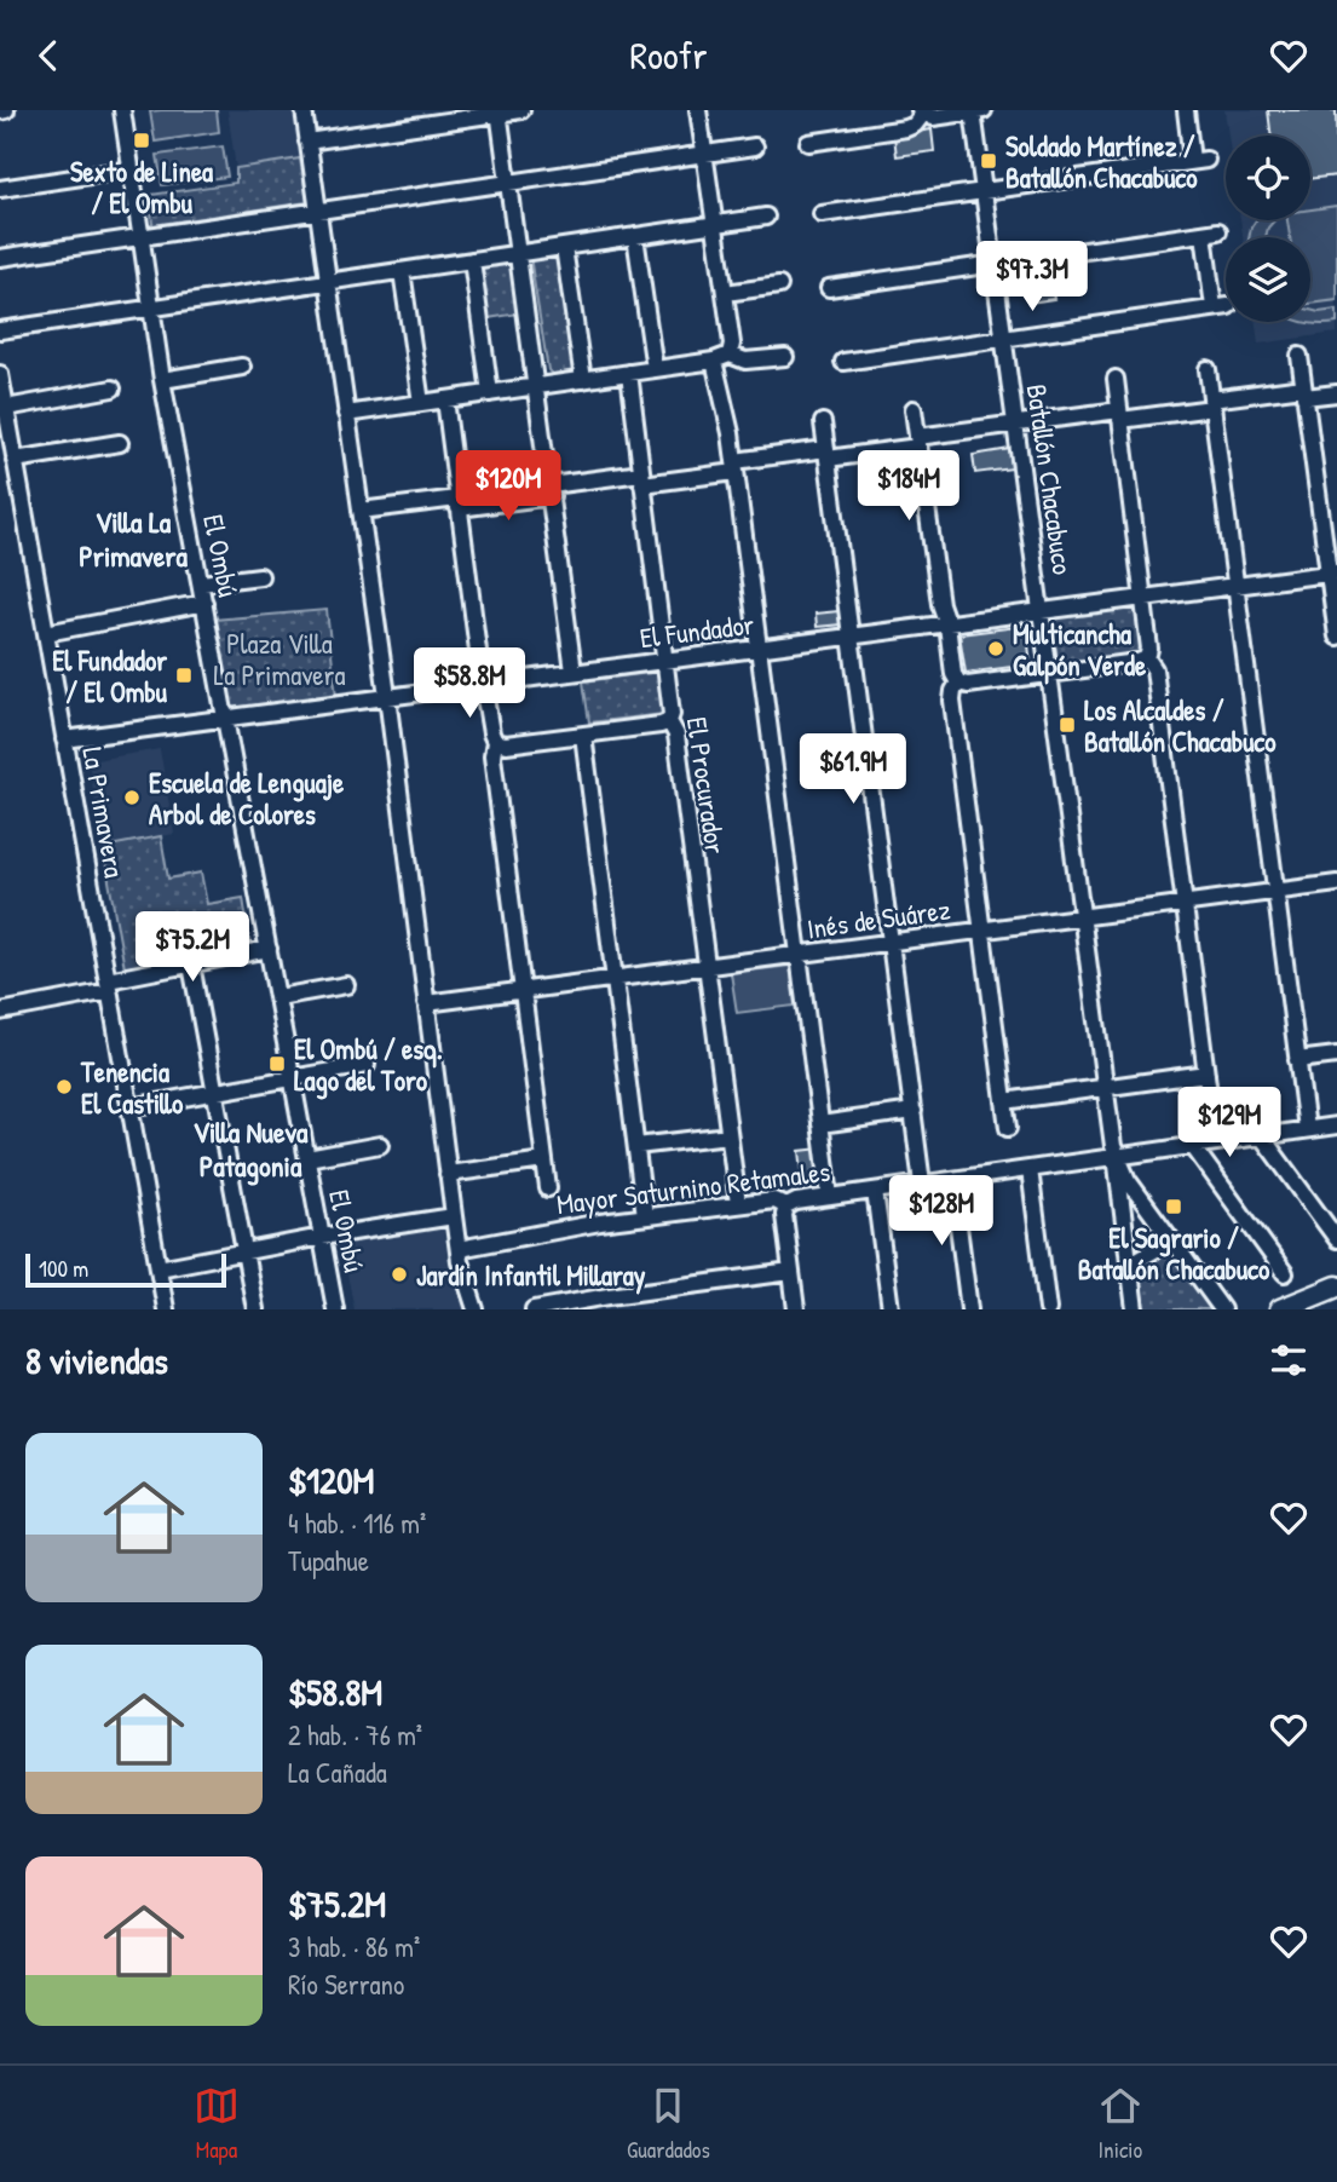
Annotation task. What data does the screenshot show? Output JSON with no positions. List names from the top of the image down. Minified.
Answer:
{"streets":{"street":["Batallón Chacabuco","El Ombú","El Fundador","El Procurador","La Primavera","Inés de Suárez","Mayor Saturnino Retamales"]},"crossings":[["Batallón Chacabuco","El Fundador"],["Batallón Chacabuco","Inés de Suárez"],["Batallón Chacabuco","Mayor Saturnino Retamales"],["El Ombú","El Fundador"],["El Fundador","El Procurador"],["El Fundador","La Primavera"],["El Procurador","Inés de Suárez"],["El Procurador","Mayor Saturnino Retamales"]],"districts":["Villa La Primavera","Villa Nueva Patagonia"],"parks":["Plaza Villa La Primavera"],"places":{"transit":["Sexto de Linea / El Ombu","Soldado Martínez / Batallón Chacabuco","El Fundador / El Ombu","Los Alcaldes / Batallón Chacabuco","El Ombú / esq. Lago del Toro","El Sagrario / Batallón Chacabuco"],"other":["Multicancha Galpón Verde","Escuela de Lenguaje Arbol de Colores","Tenencia El Castillo","Jardín Infantil Millaray"]},"scale_bar":"100 m","page":{"header":"Roofr","price":["$97.3M","$120M","$184M","$58.8M","$61.9M","$75.2M","$129M","$128M"],"scale":"100 m","heading":"8 viviendas","list":[{"name":"$120M","note":"4 hab. · 116 m² · Tupahue"},{"name":"$58.8M","note":"2 hab. · 76 m² · La Cañada"},{"name":"$75.2M","note":"3 hab. · 86 m² · Río Serrano"}],"tabs":["Mapa","Guardados","Inicio"]}}
